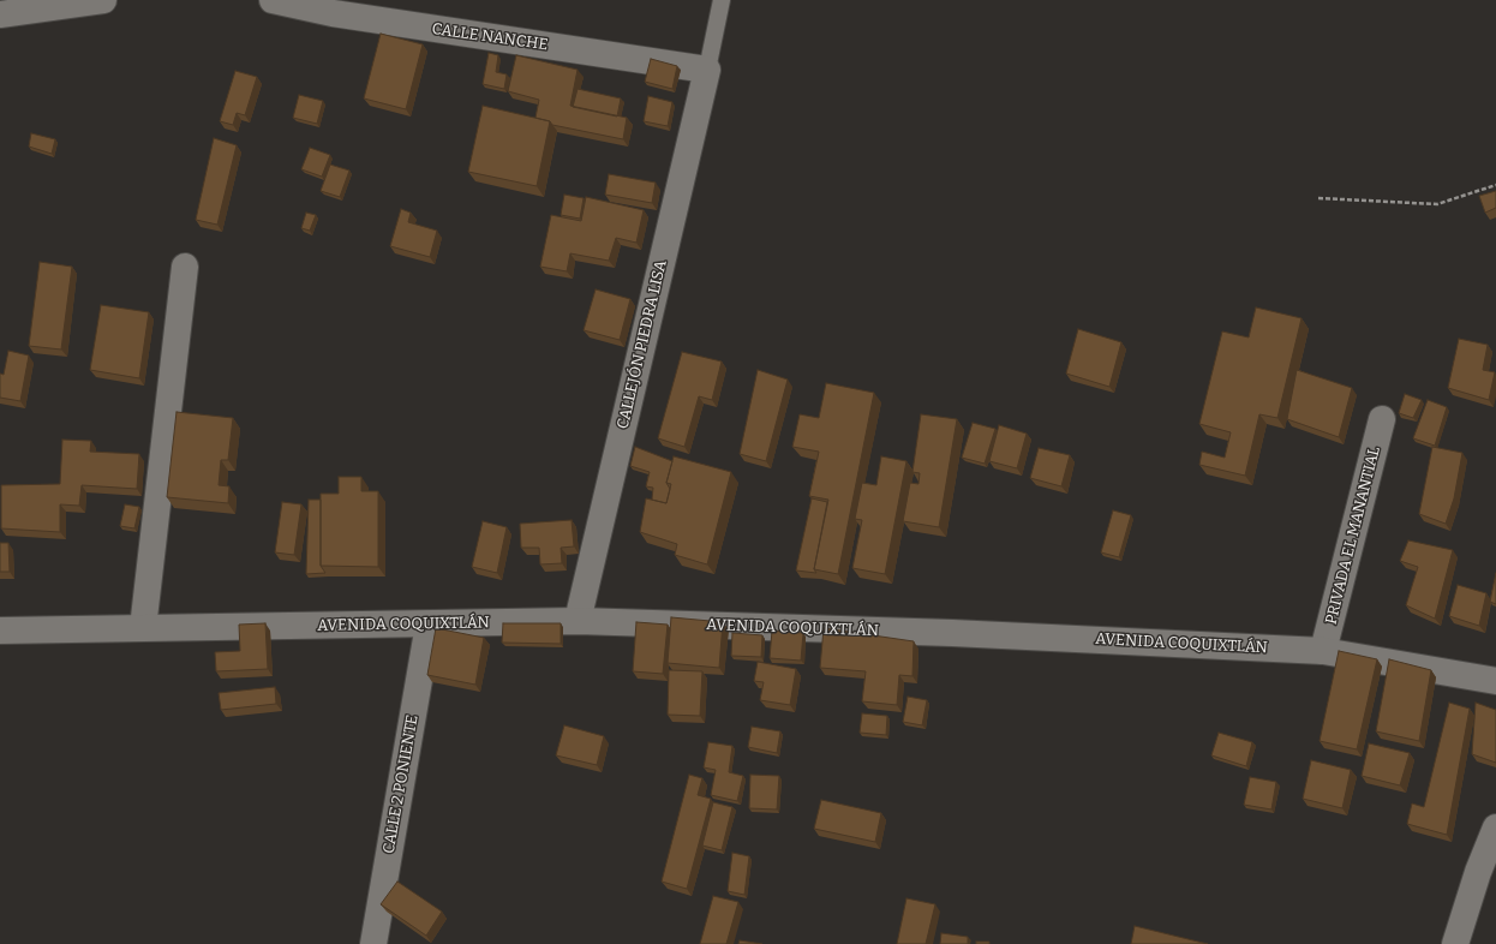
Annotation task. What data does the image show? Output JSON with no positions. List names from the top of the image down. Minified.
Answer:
{"streets":{"street":["CALLE NANCHE","CALLEJÓN PIEDRA LISA","PRIVADA EL MANANTIAL","AVENIDA COQUIXTLÁN","CALLE 2 PONIENTE"]},"crossings":[["CALLE NANCHE","CALLEJÓN PIEDRA LISA"],["CALLEJÓN PIEDRA LISA","AVENIDA COQUIXTLÁN"],["PRIVADA EL MANANTIAL","AVENIDA COQUIXTLÁN"],["AVENIDA COQUIXTLÁN","CALLE 2 PONIENTE"]]}
